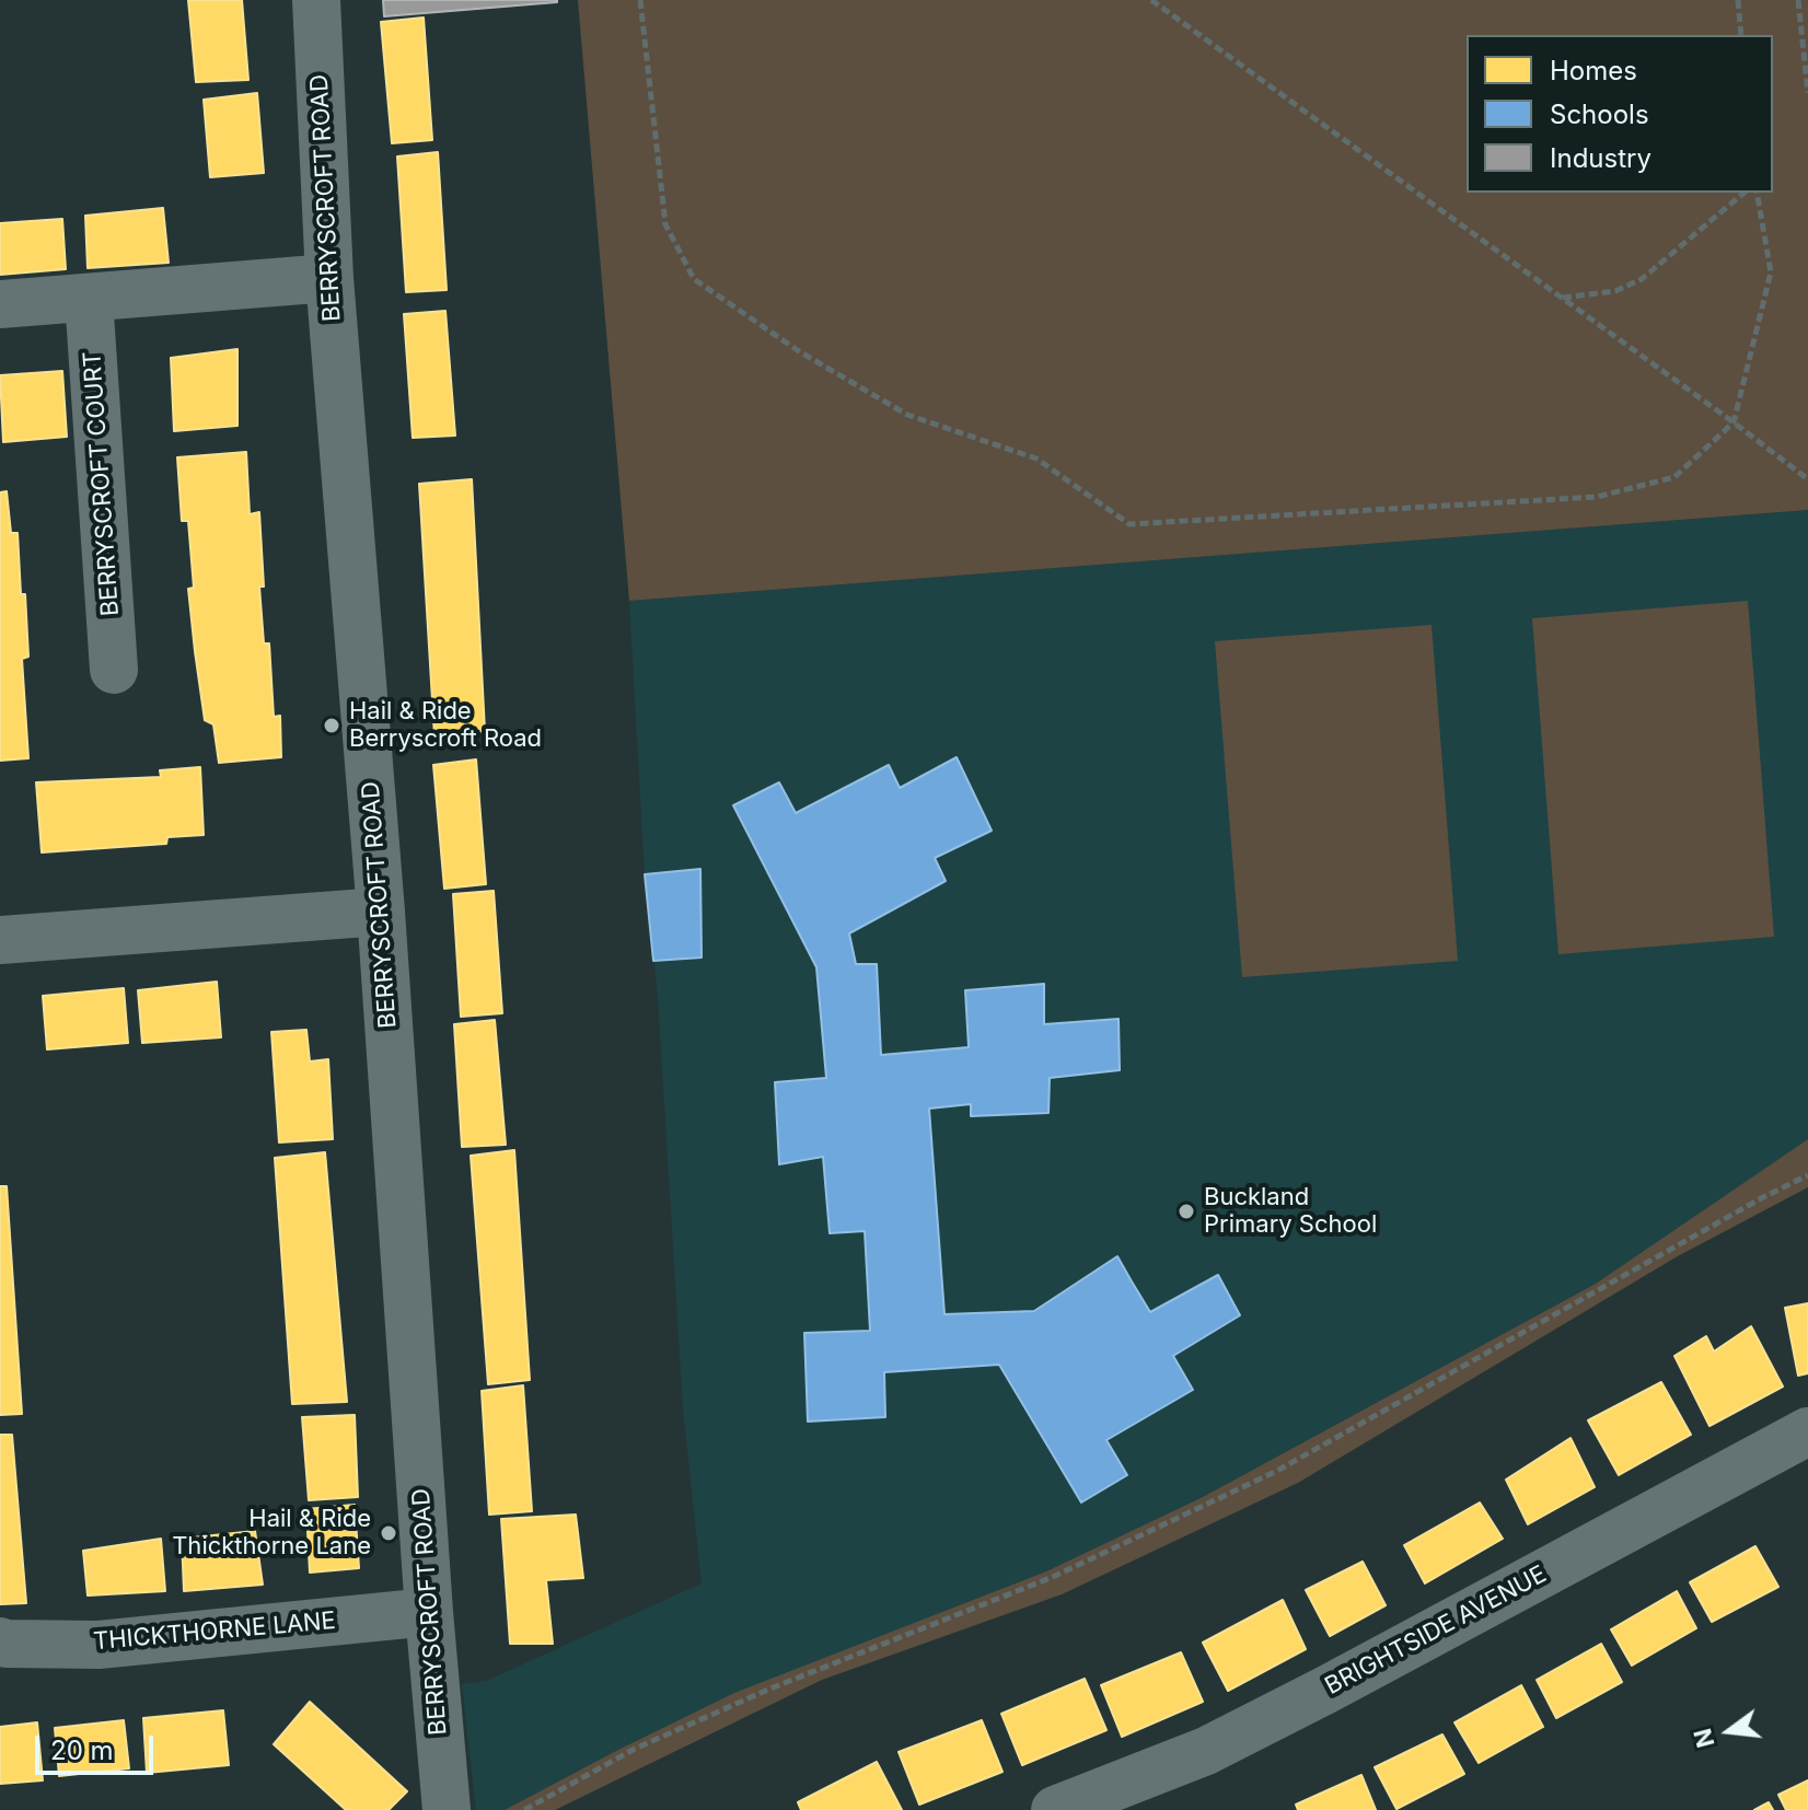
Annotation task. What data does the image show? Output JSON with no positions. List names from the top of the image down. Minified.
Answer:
{"streets":{"street":["BERRYSCROFT ROAD","BERRYSCROFT COURT","BRIGHTSIDE AVENUE","THICKTHORNE LANE"]},"crossings":[["BERRYSCROFT ROAD","THICKTHORNE LANE"]],"places":["Hail & Ride Berryscroft Road","Buckland Primary School","Hail & Ride Thickthorne Lane"],"legend":["Homes","Schools","Industry"],"scale_bar":"20 m","north":"left"}
